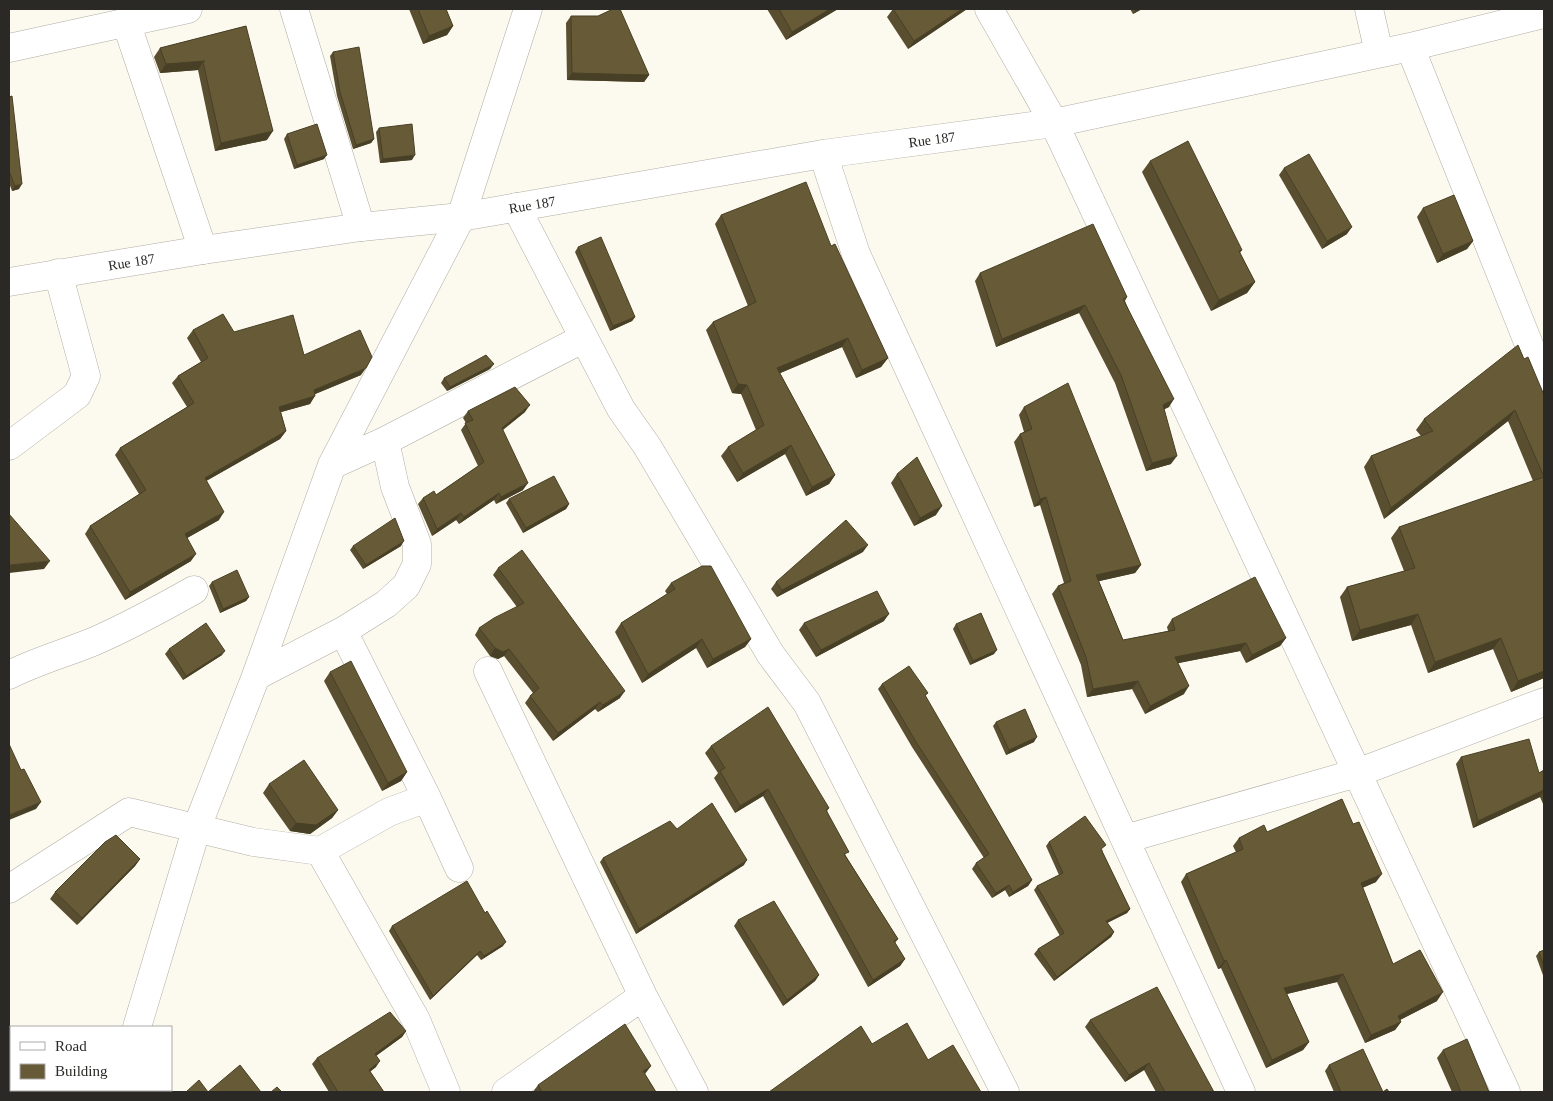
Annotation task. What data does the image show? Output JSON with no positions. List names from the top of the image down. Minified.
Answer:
{"streets":{"street":["Rue 187"]},"legend":["Road","Building"]}
